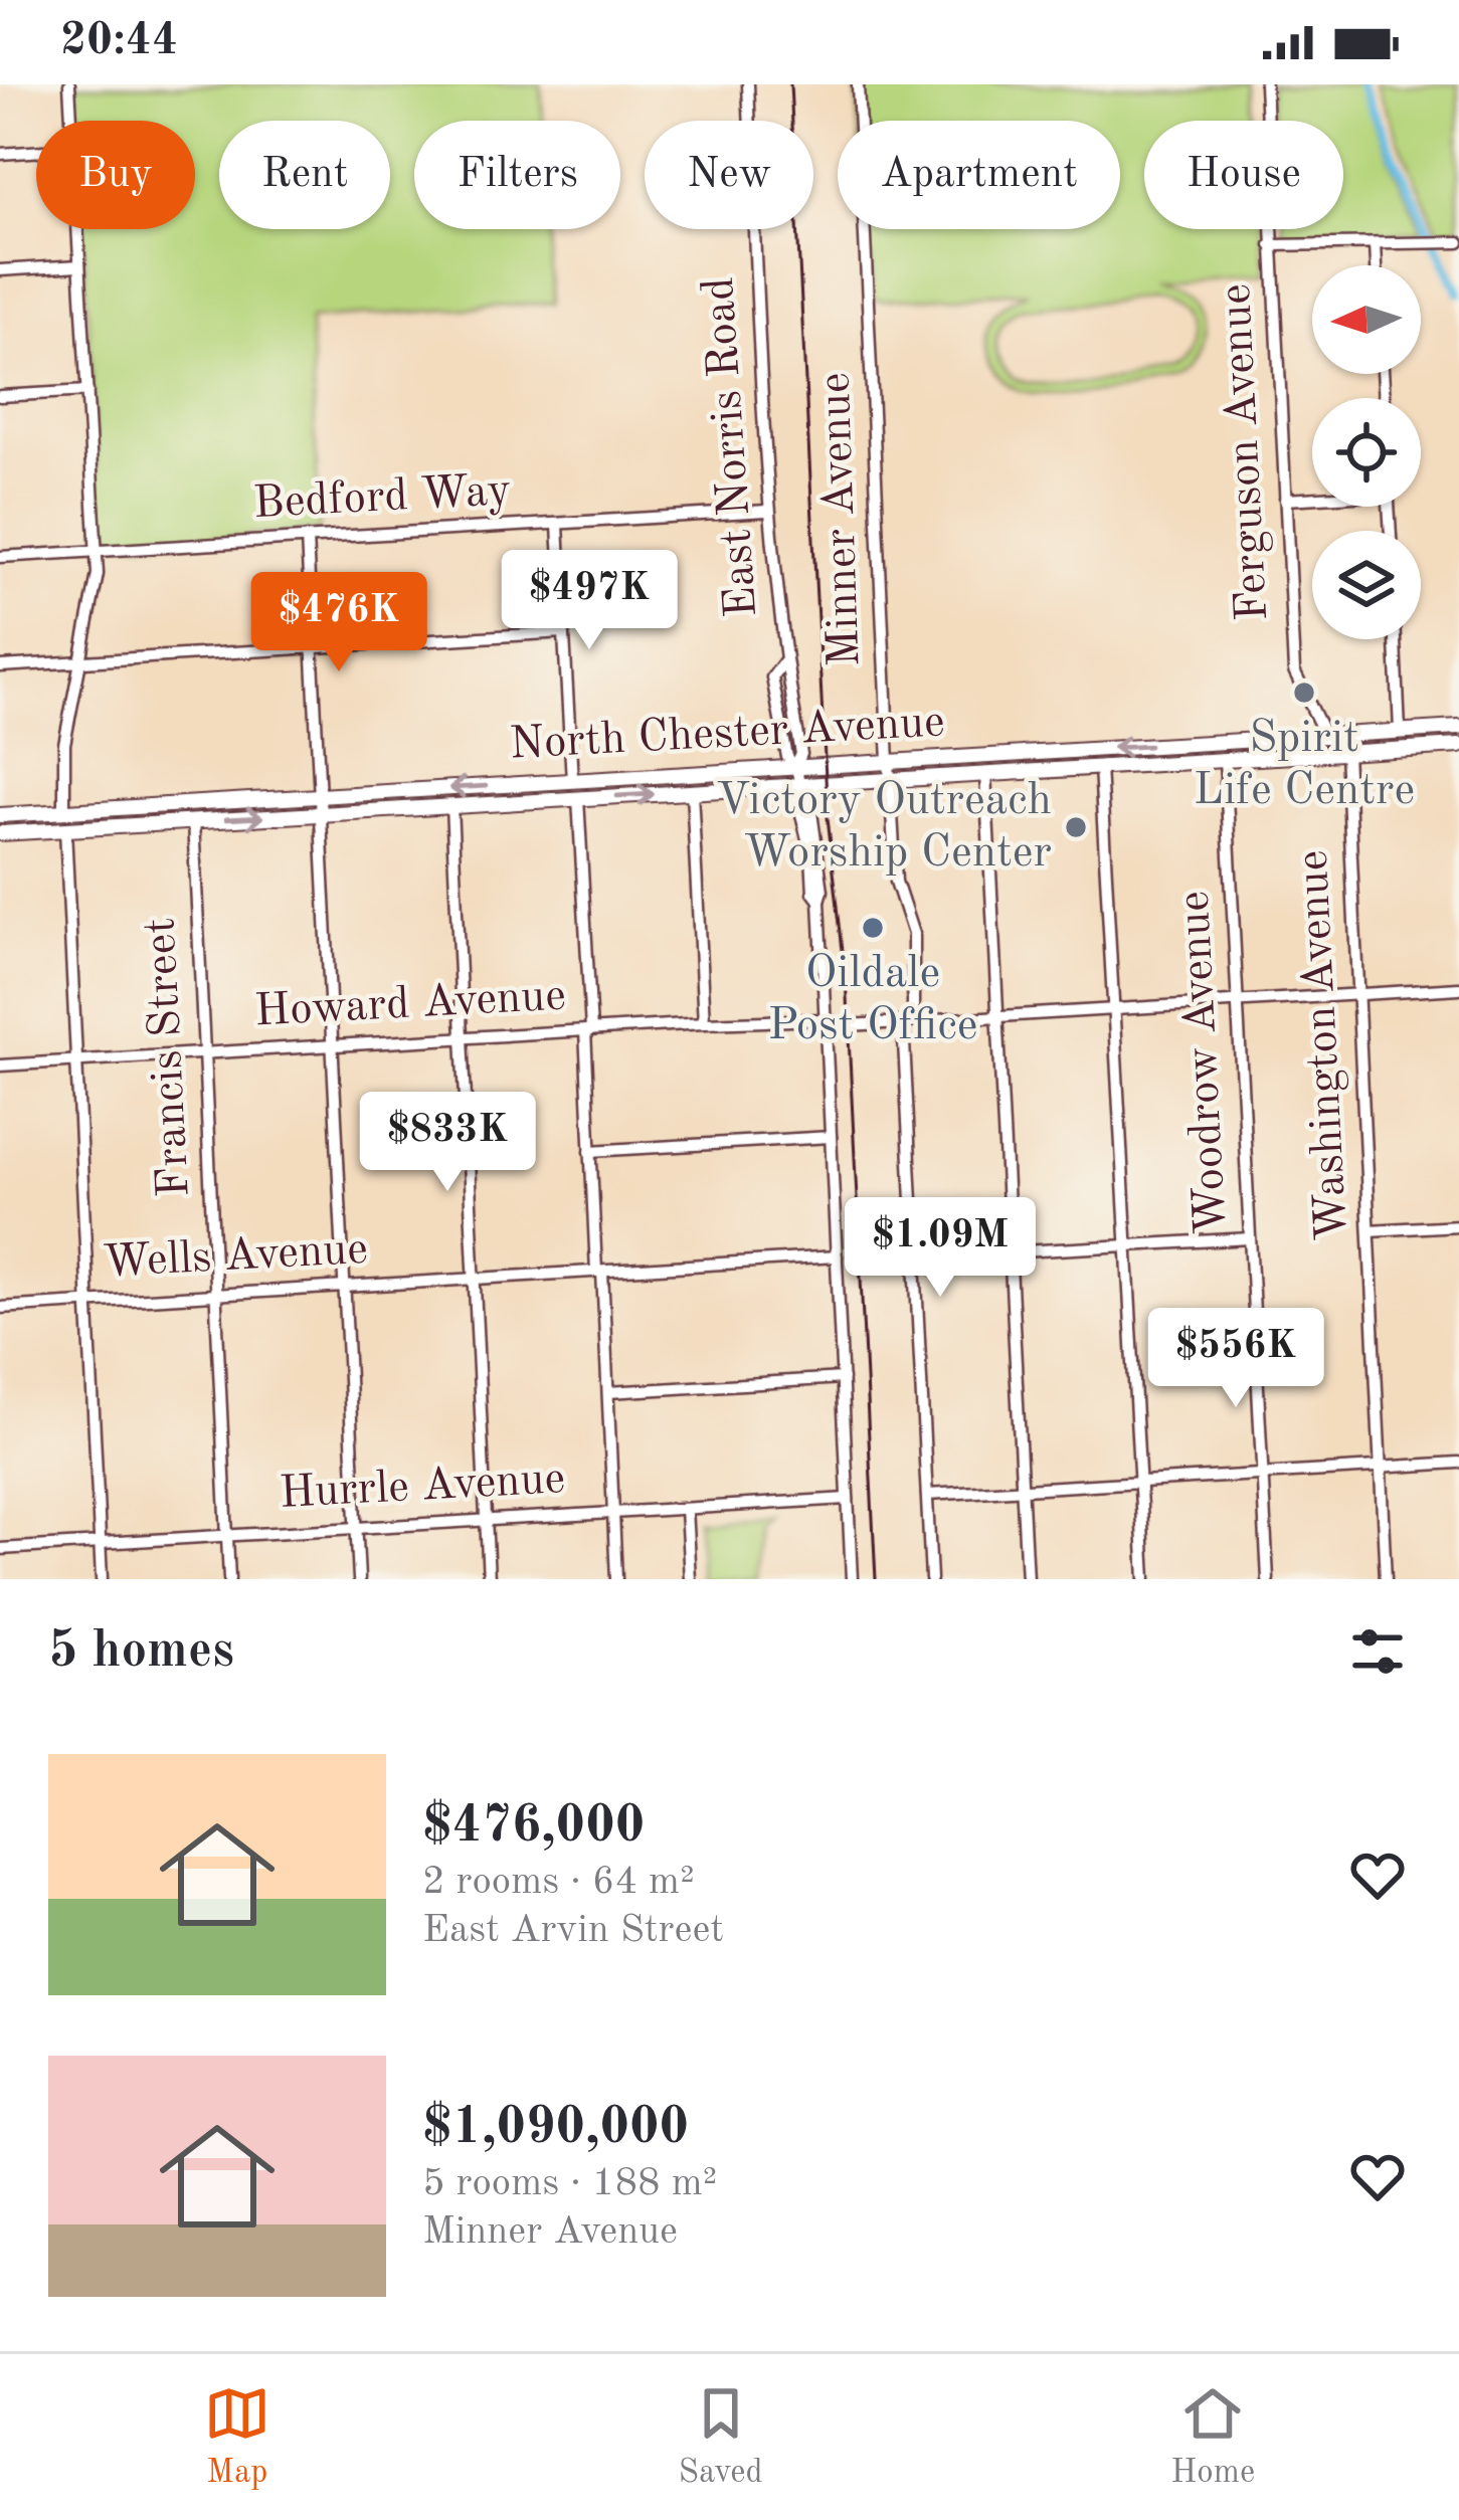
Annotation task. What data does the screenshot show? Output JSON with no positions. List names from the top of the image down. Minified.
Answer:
{"streets":{"main road":["North Chester Avenue"],"street":["East Norris Road","Ferguson Avenue","Bedford Way","Minner Avenue","Howard Avenue","Washington Avenue","Francis Street","Woodrow Avenue","Wells Avenue","Hurrle Avenue"]},"crossings":[["East Norris Road","Bedford Way"],["East Norris Road","North Chester Avenue"],["East Norris Road","Howard Avenue"],["East Norris Road","Wells Avenue"],["East Norris Road","Hurrle Avenue"],["Ferguson Avenue","North Chester Avenue"],["Minner Avenue","North Chester Avenue"],["Minner Avenue","Howard Avenue"],["North Chester Avenue","Washington Avenue"],["North Chester Avenue","Francis Street"],["North Chester Avenue","Woodrow Avenue"],["Howard Avenue","Washington Avenue"],["Howard Avenue","Francis Street"],["Howard Avenue","Woodrow Avenue"],["Francis Street","Wells Avenue"],["Francis Street","Hurrle Avenue"]],"places":["Spirit Life Centre","Victory Outreach Worship Center","Oildale Post Office"],"north":"left","page":{"status":"20:44","chip":["Buy","Rent","Filters","New","Apartment","House"],"price":["$497K","$476K","$833K","$1.09M","$556K"],"heading":"5 homes","list":[{"name":"$476,000","note":"2 rooms · 64 m² · East Arvin Street"},{"name":"$1,090,000","note":"5 rooms · 188 m² · Minner Avenue"}],"tabs":["Map","Saved","Home"]}}
